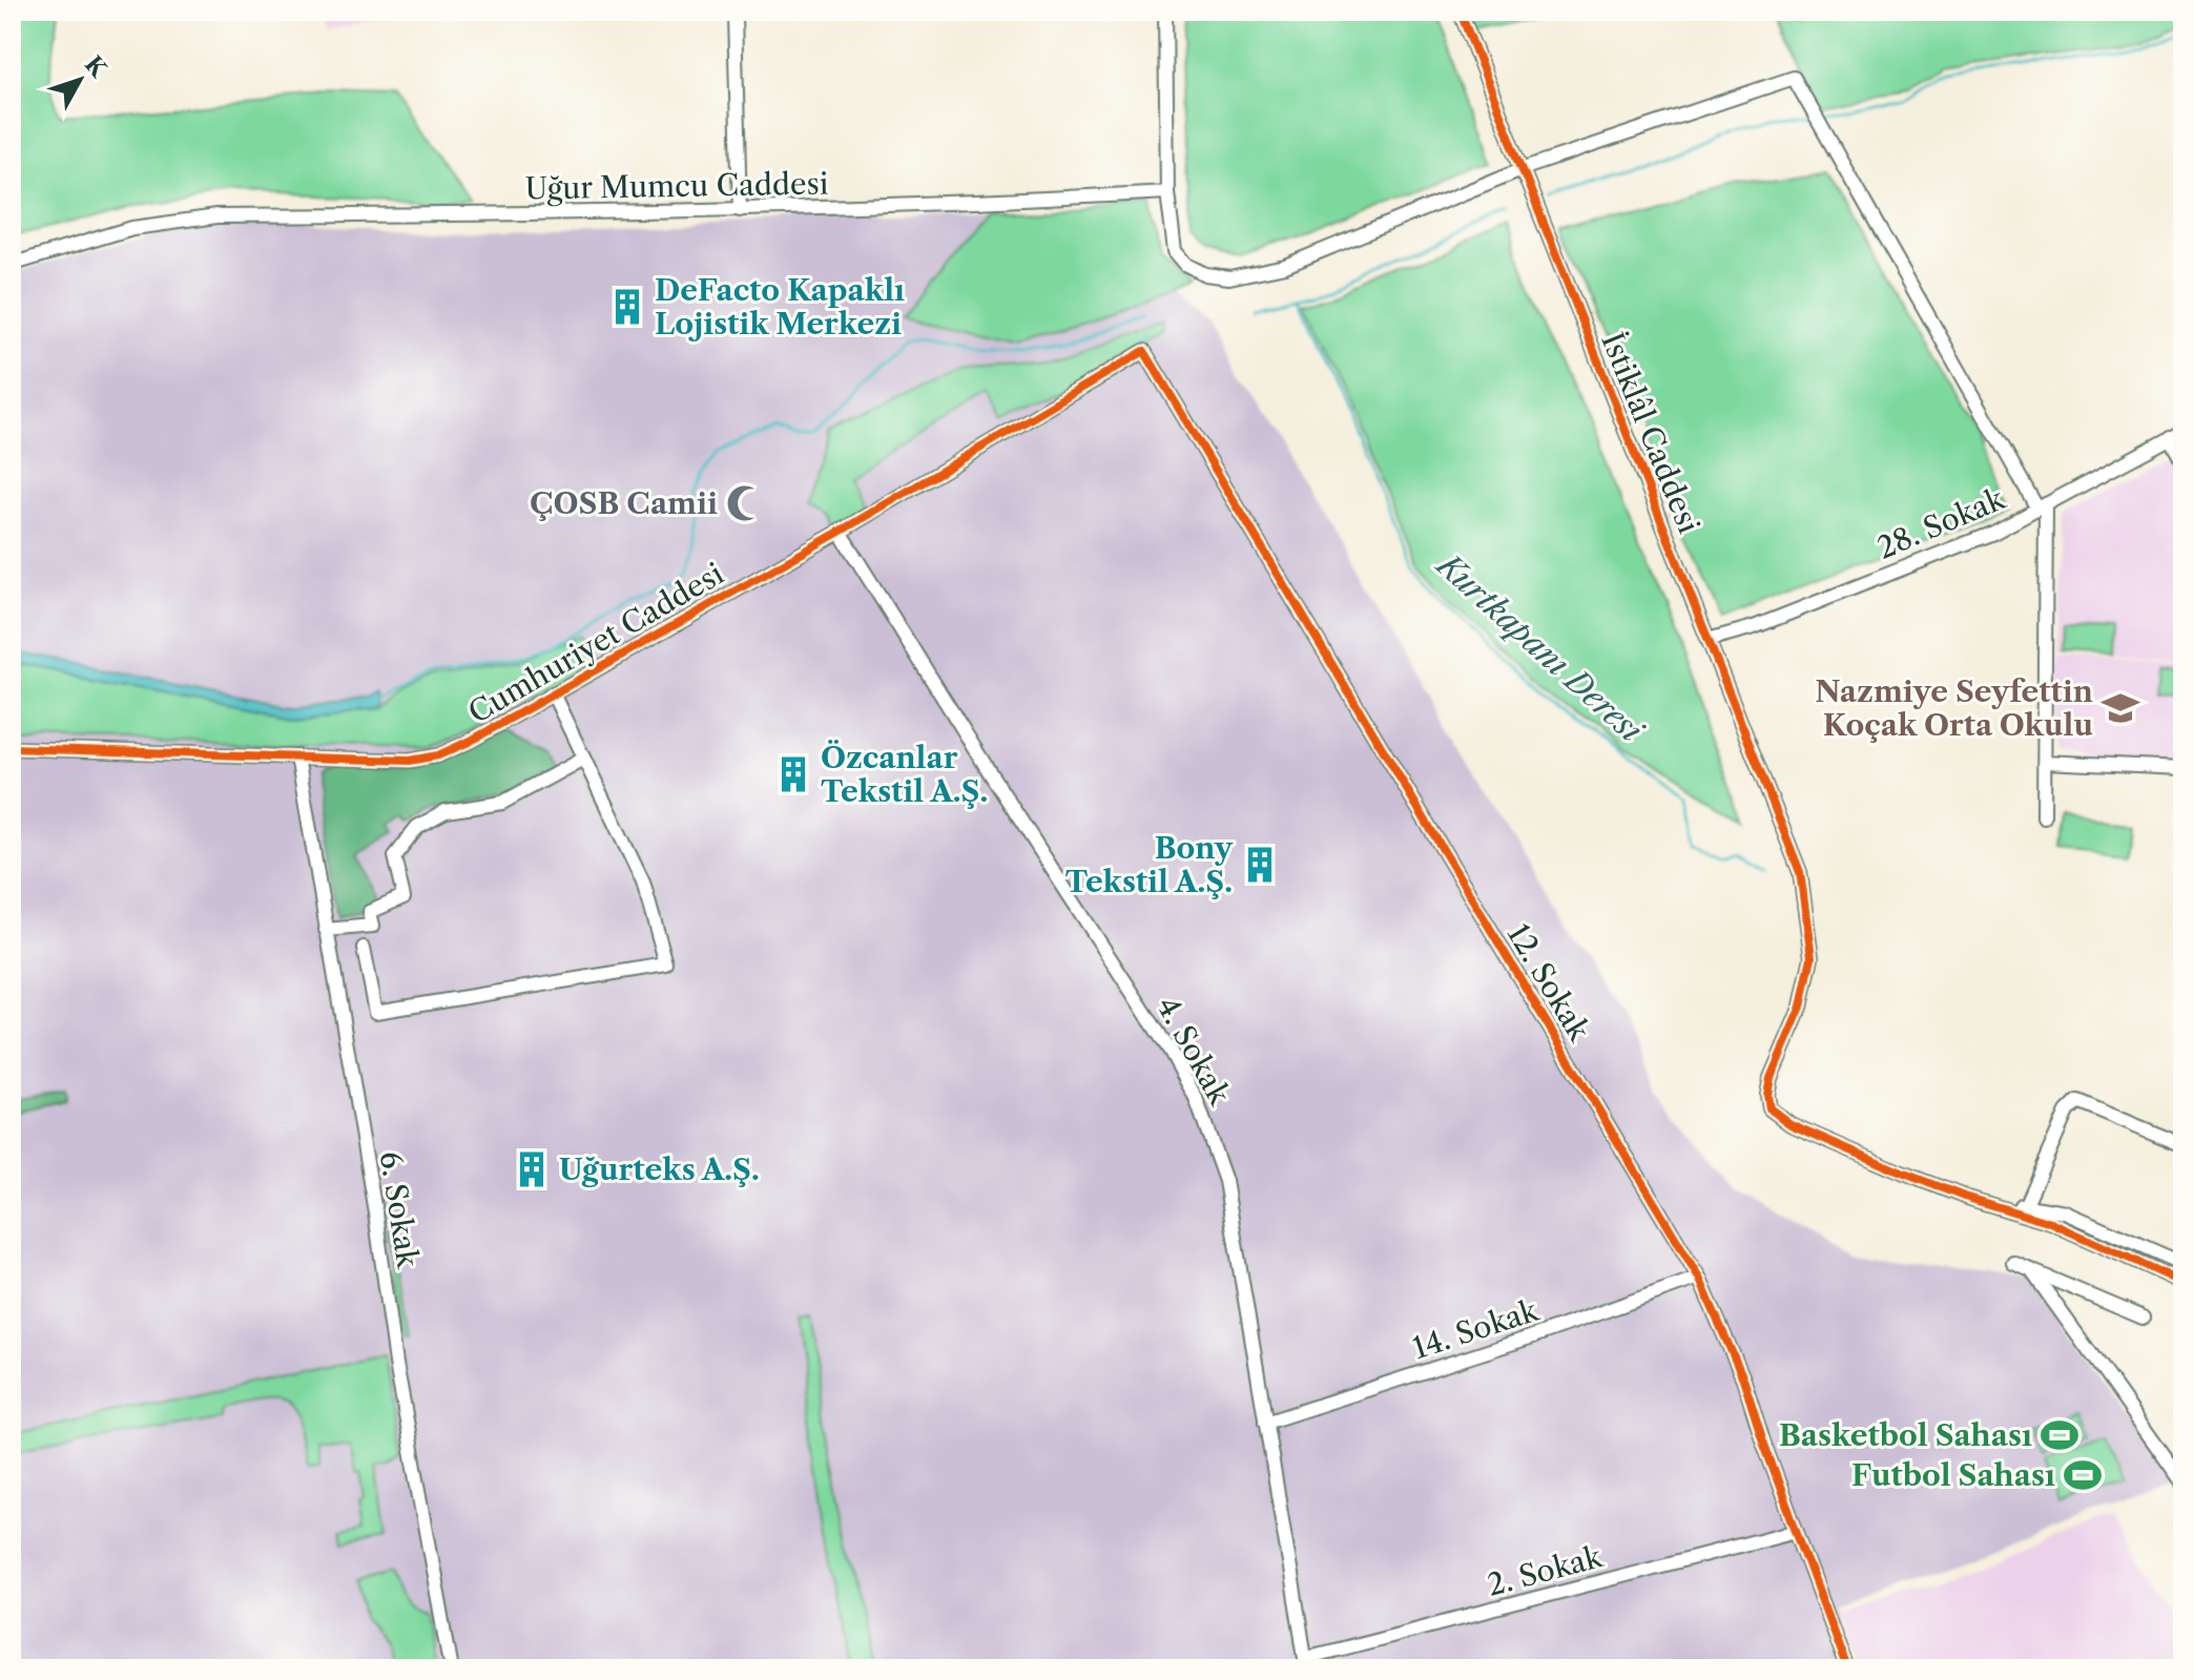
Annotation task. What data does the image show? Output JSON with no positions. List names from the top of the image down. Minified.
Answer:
{"streets":{"street":["Uğur Mumcu Caddesi","İstiklâl Caddesi","28. Sokak","Cumhuriyet Caddesi","12. Sokak","4. Sokak","6. Sokak","14. Sokak","2. Sokak"]},"crossings":[["İstiklâl Caddesi","28. Sokak"],["Cumhuriyet Caddesi","12. Sokak"],["Cumhuriyet Caddesi","4. Sokak"],["Cumhuriyet Caddesi","6. Sokak"],["12. Sokak","14. Sokak"],["12. Sokak","2. Sokak"],["4. Sokak","14. Sokak"],["4. Sokak","2. Sokak"]],"water":["Kurtkapanı Deresi"],"places":{"building":["DeFacto Kapaklı Lojistik Merkezi","Özcanlar Tekstil A.Ş.","Bony Tekstil A.Ş.","Uğurteks A.Ş."],"mosque":["ÇOSB Camii"],"school or university":["Nazmiye Seyfettin Koçak Orta Okulu"],"sports":["Basketbol Sahası","Futbol Sahası"]},"north":"top right"}
